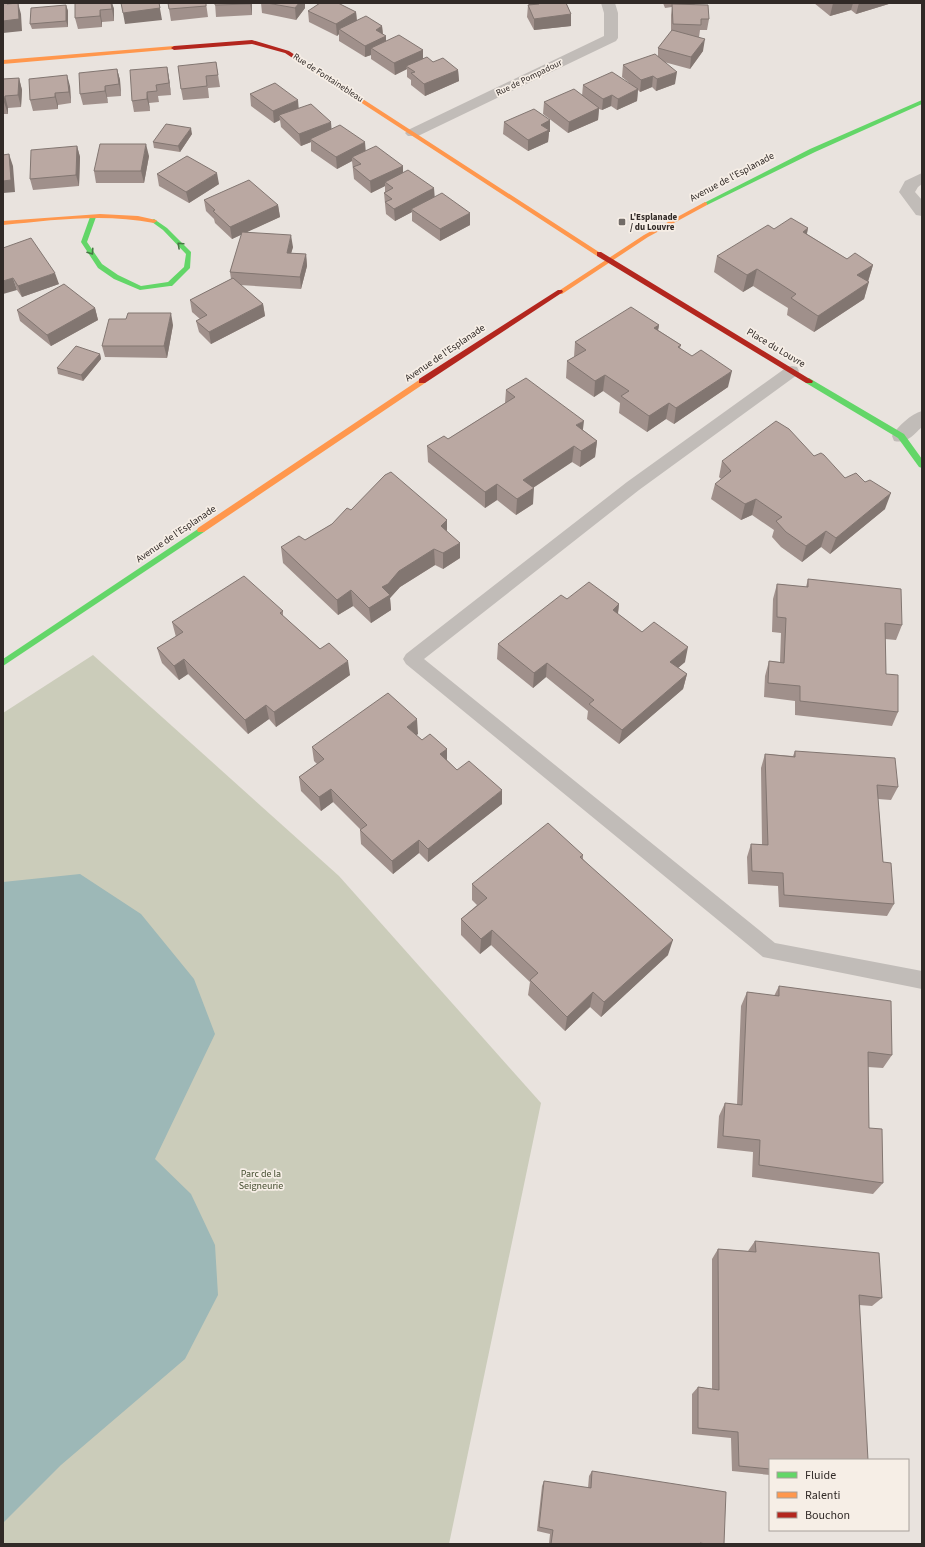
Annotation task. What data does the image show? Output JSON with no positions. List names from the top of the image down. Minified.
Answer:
{"streets":{"street":["Rue de Fontainebleau","Rue de Pompadour","Avenue de l'Esplanade","Place du Louvre"]},"crossings":[["Rue de Fontainebleau","Rue de Pompadour"],["Rue de Fontainebleau","Avenue de l'Esplanade"],["Rue de Fontainebleau","Place du Louvre"],["Avenue de l'Esplanade","Place du Louvre"]],"parks":["Parc de la Seigneurie"],"places":{"transit":["L'Esplanade / du Louvre"]},"legend":["Fluide","Ralenti","Bouchon"]}
